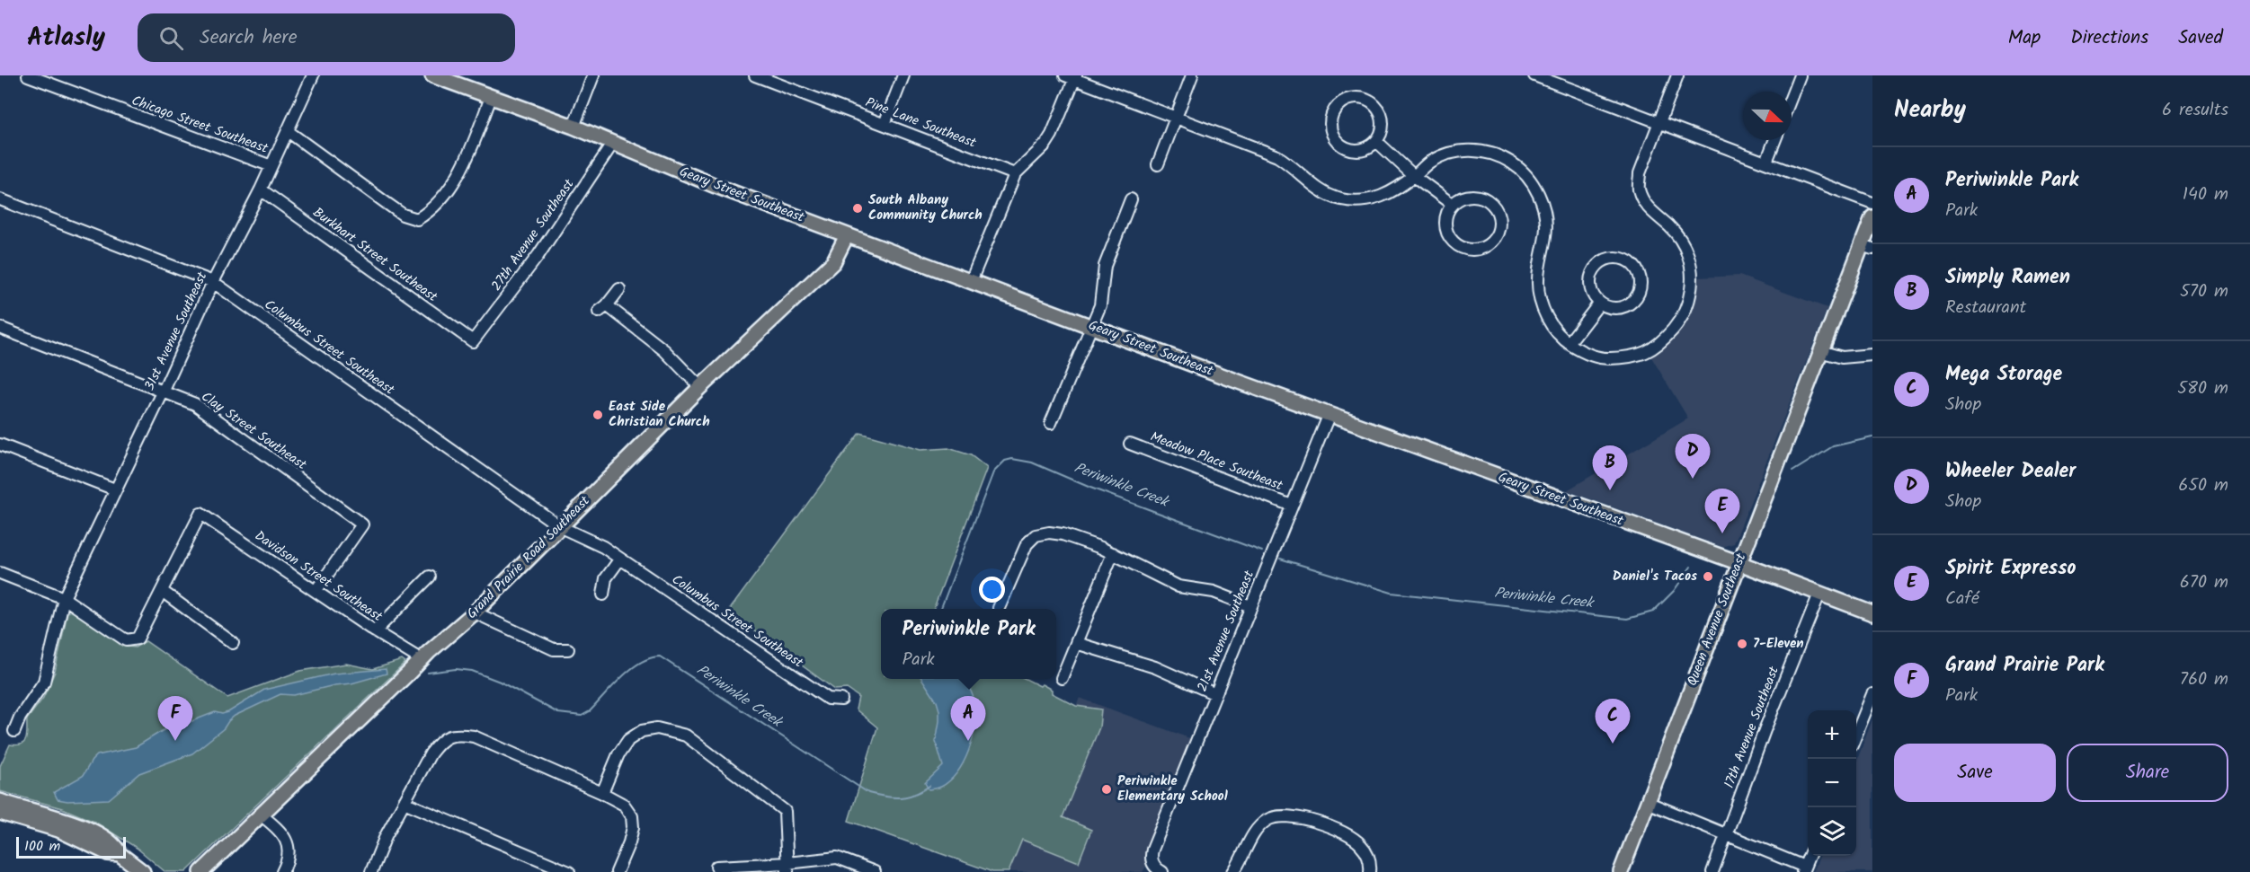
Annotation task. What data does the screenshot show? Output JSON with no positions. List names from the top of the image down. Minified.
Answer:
{"streets":{"main road":["Geary Street Southeast","Grand Prairie Road Southeast","Queen Avenue Southeast"],"street":["Pine Lane Southeast","Chicago Street Southeast","27th Avenue Southeast","Burkhart Street Southeast","31st Avenue Southeast","Columbus Street Southeast","Clay Street Southeast","Meadow Place Southeast","Davidson Street Southeast","21st Avenue Southeast","17th Avenue Southeast"]},"crossings":[["Chicago Street Southeast","31st Avenue Southeast"],["Geary Street Southeast","27th Avenue Southeast"],["Geary Street Southeast","Grand Prairie Road Southeast"],["Geary Street Southeast","Queen Avenue Southeast"],["Geary Street Southeast","21st Avenue Southeast"],["Geary Street Southeast","17th Avenue Southeast"],["27th Avenue Southeast","Burkhart Street Southeast"],["Burkhart Street Southeast","31st Avenue Southeast"],["31st Avenue Southeast","Columbus Street Southeast"],["31st Avenue Southeast","Clay Street Southeast"],["Columbus Street Southeast","Grand Prairie Road Southeast"],["Clay Street Southeast","Davidson Street Southeast"],["Meadow Place Southeast","21st Avenue Southeast"],["Grand Prairie Road Southeast","Davidson Street Southeast"]],"water":["Periwinkle Creek"],"places":["South Albany Community Church","East Side Christian Church","Daniel's Tacos","7-Eleven","Periwinkle Elementary School"],"scale_bar":"100 m","north":"right","page":{"header":"Atlasly","search":"Search here","nav":["Map","Directions","Saved"],"heading":["Nearby","6 results"],"list":[{"mark":"A","name":"Periwinkle Park","note":"Park","value":"140 m"},{"mark":"B","name":"Simply Ramen","note":"Restaurant","value":"570 m"},{"mark":"C","name":"Mega Storage","note":"Shop","value":"580 m"},{"mark":"D","name":"Wheeler Dealer","note":"Shop","value":"650 m"},{"mark":"E","name":"Spirit Expresso","note":"Café","value":"670 m"},{"mark":"F","name":"Grand Prairie Park","note":"Park","value":"760 m"}],"pins":["D","B","E","A","F","C"],"popup":["Periwinkle Park","Park"],"map_buttons":["+","−"],"buttons":["Save","Share"],"scale":"100 m"}}
